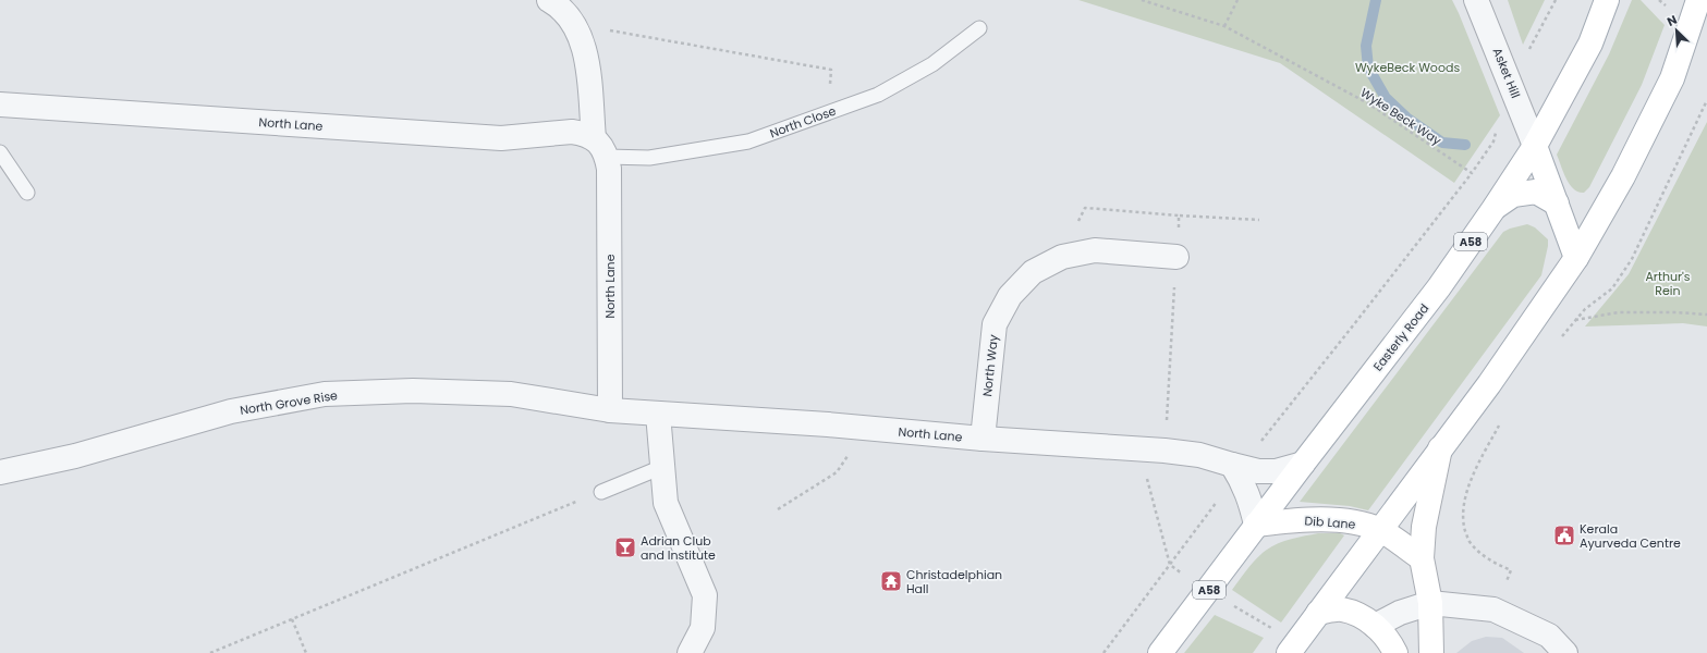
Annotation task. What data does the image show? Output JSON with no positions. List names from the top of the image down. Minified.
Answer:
{"streets":{"main road":["A58","Easterly Road","Dib Lane"],"street":["Asket Hill","North Lane","North Way","North Grove Rise"],"lane":["North Close"],"path":["Wyke Beck Way"]},"crossings":[["Asket Hill","Easterly Road"],["North Close","North Lane"],["North Lane","Easterly Road"],["North Lane","North Way"],["North Lane","North Grove Rise"],["Easterly Road","Dib Lane"]],"parks":["WykeBeck Woods","Arthur's Rein"],"places":{"public building":["Kerala Ayurveda Centre"],"bar":["Adrian Club and Institute"],"temple":["Christadelphian Hall"]},"north":"top left"}
